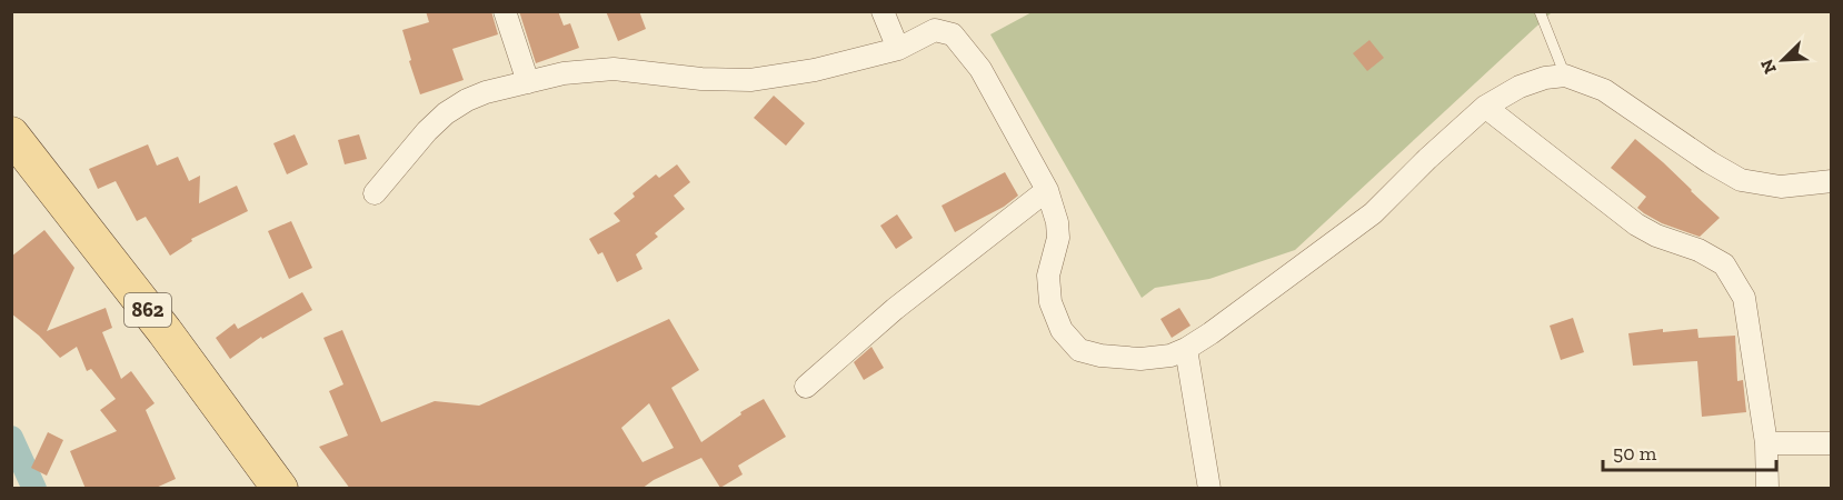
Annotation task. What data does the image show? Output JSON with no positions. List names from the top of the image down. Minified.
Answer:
{"streets":{"main road":["862"]},"scale_bar":"50 m","north":"bottom left"}
